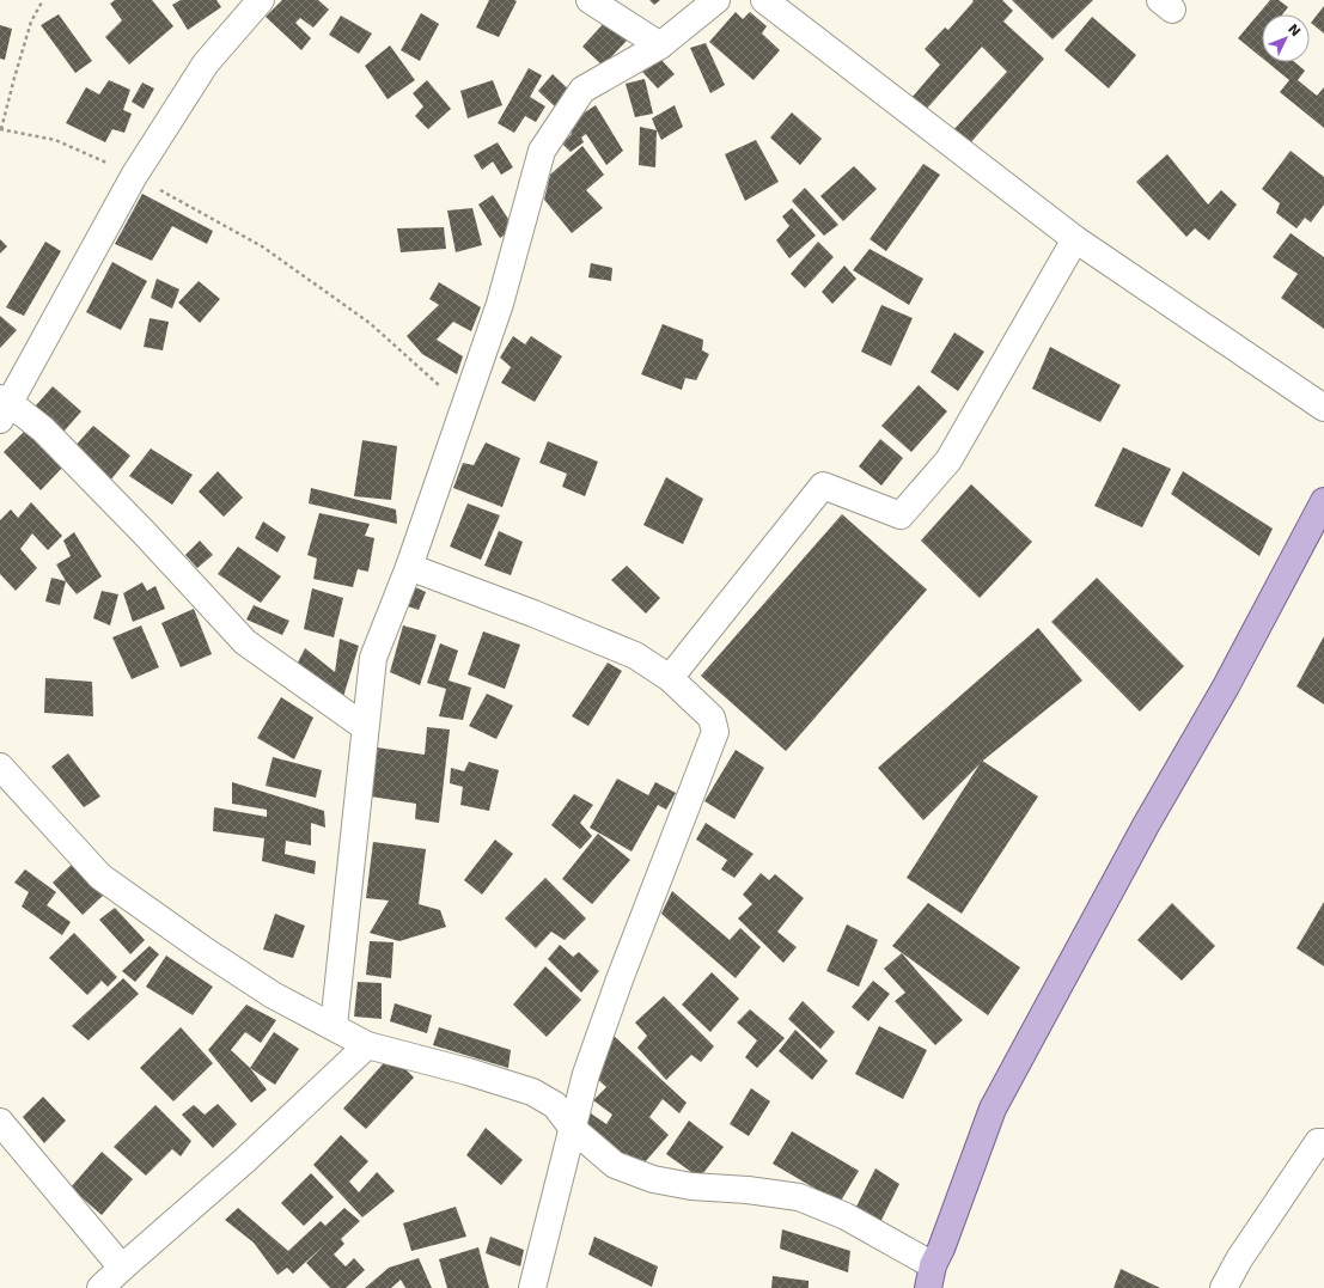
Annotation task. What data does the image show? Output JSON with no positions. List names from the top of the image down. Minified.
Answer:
{"north":"top right"}
